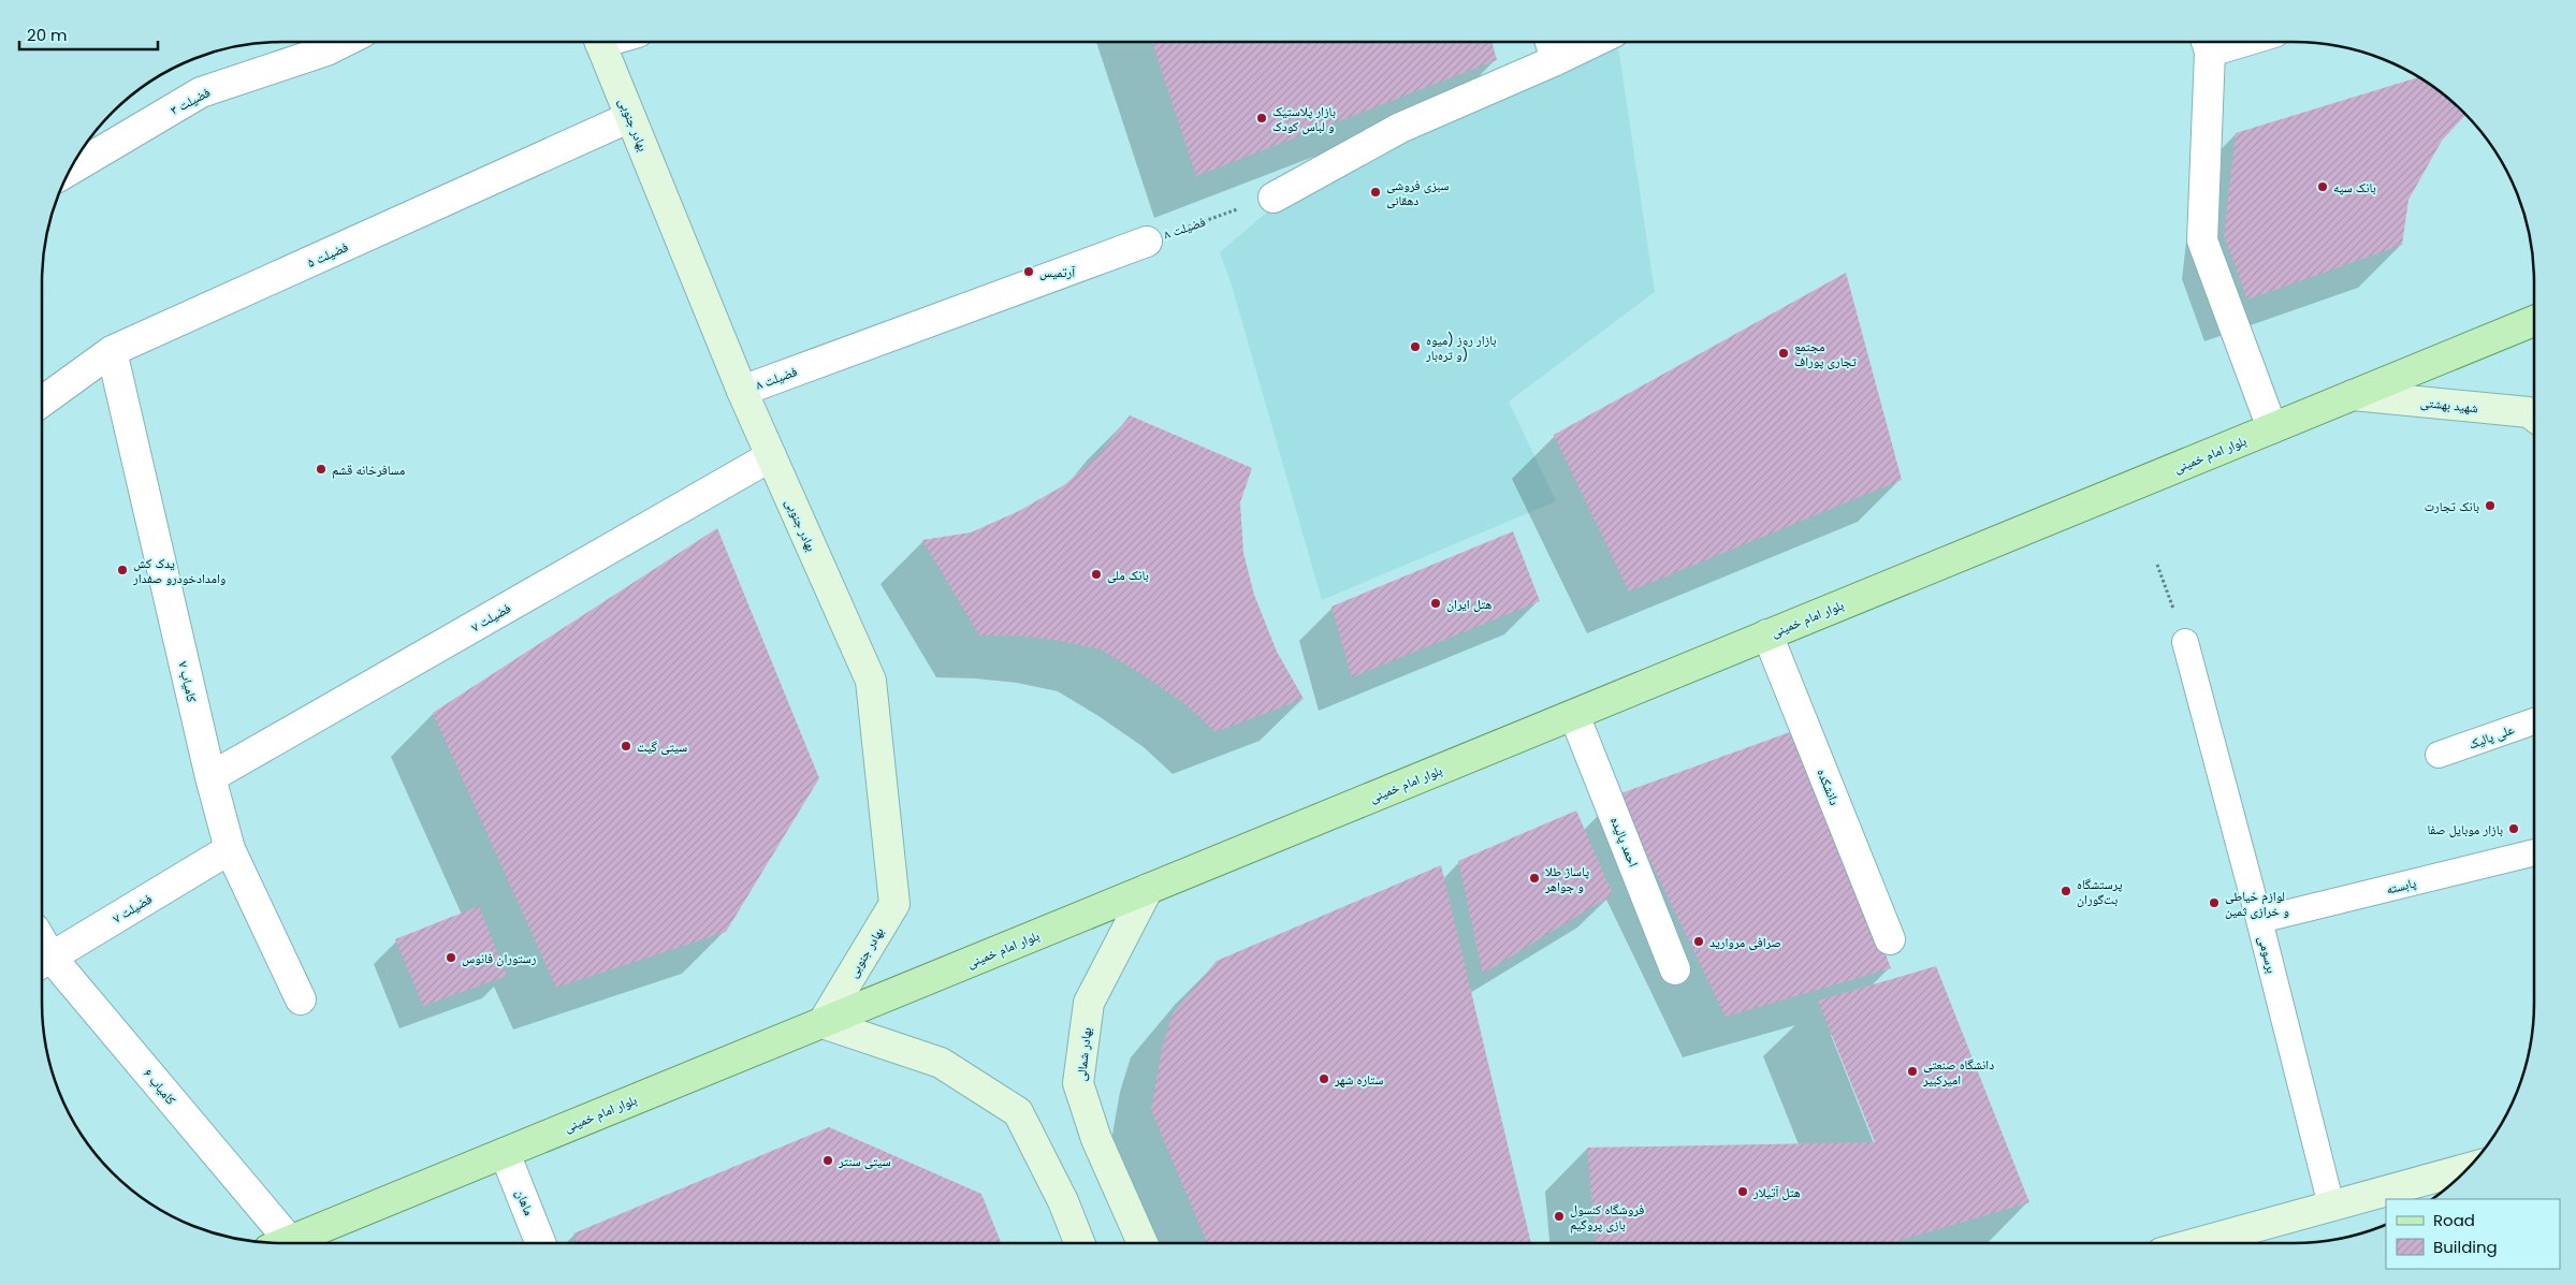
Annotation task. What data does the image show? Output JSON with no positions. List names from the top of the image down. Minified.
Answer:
{"streets":{"main road":["بهادر جنوبی","شهید بهشتی","بلوار امام خمینی","بهادر شمالی"],"street":["فضیلت ۳","فضیلت ۸","فضیلت ۵","فضیلت ۷","کامیاب ۷","دانشکده","احمد پالیده","کامیاب ۶","ماهان"],"lane":["علی پالیک","پابسته","برسومی"]},"crossings":[["بهادر جنوبی","فضیلت ۸"],["بهادر جنوبی","فضیلت ۵"],["بهادر جنوبی","بلوار امام خمینی"],["بهادر جنوبی","فضیلت ۷"],["فضیلت ۵","کامیاب ۷"],["شهید بهشتی","بلوار امام خمینی"],["بلوار امام خمینی","دانشکده"],["بلوار امام خمینی","احمد پالیده"],["بلوار امام خمینی","بهادر شمالی"],["بلوار امام خمینی","ماهان"],["فضیلت ۷","کامیاب ۷"],["فضیلت ۷","کامیاب ۶"],["پابسته","برسومی"]],"places":["بازار پلاستیک و لباس کودک","بانک سپه","سبزی فروشی دهقانی","آرتمیس","بازار روز (میوه و تره‌بار)","مجتمع تجاری پوراف","مسافرخانه قشم","بانک تجارت","یدک کش وامدادخودرو صفدار","بانک ملی","هتل ایران","سیتی گیت","بازار موبایل صفا","پاساژ طلا و جواهر","پرستشگاه بت‌گوران","لوازم خیاطی و خرازی ثمین","صرافی مروارید","رستوران فانوس","دانشگاه صنعتی امیرکبیر","ستاره شهر","سیتی سنتر","هتل آتیلار","فروشگاه کنسول بازی پروگیم"],"legend":["Road","Building"],"scale_bar":"20 m"}
